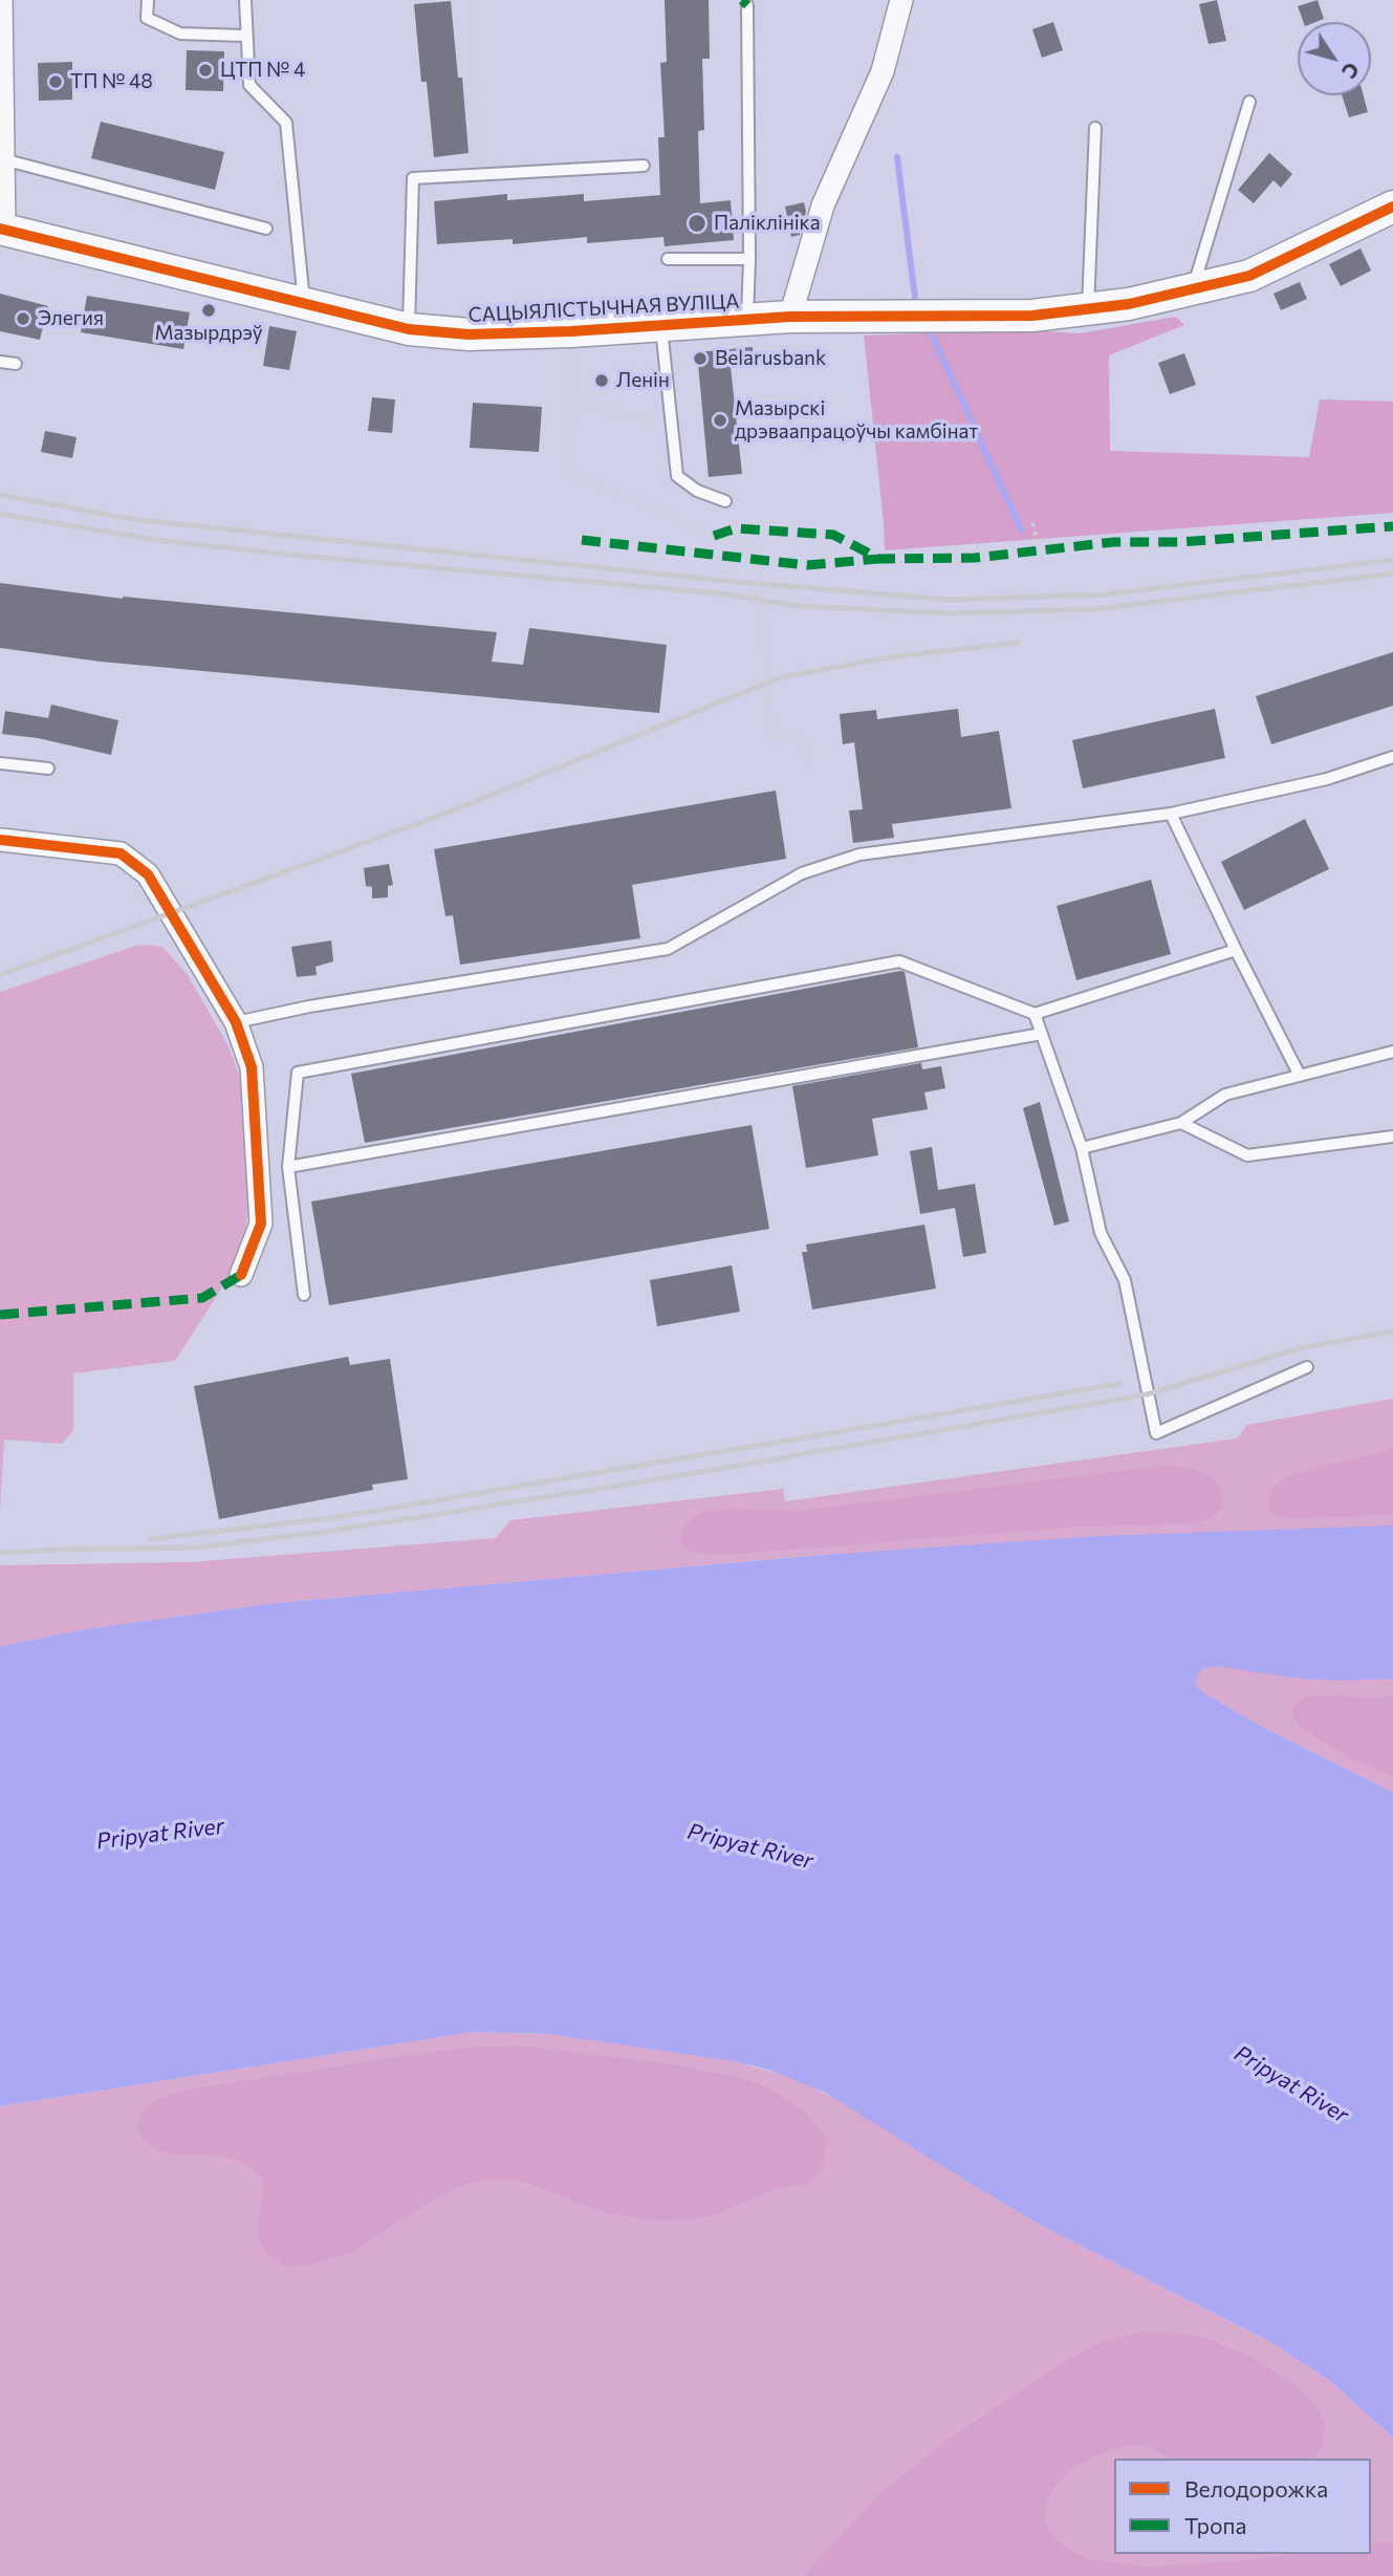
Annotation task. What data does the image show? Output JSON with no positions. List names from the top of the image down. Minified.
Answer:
{"streets":{"street":["САЦЫЯЛІСТЫЧНАЯ ВУЛІЦА"]},"water":["Pripyat River"],"places":["ЦТП № 4","ТП № 48","Паліклініка","Мазырдрэў","Элегия","Belarusbank","Ленін","Мазырскі дрэваапрацоўчы камбінат"],"legend":["Велодорожка","Тропа"],"north":"bottom right"}
